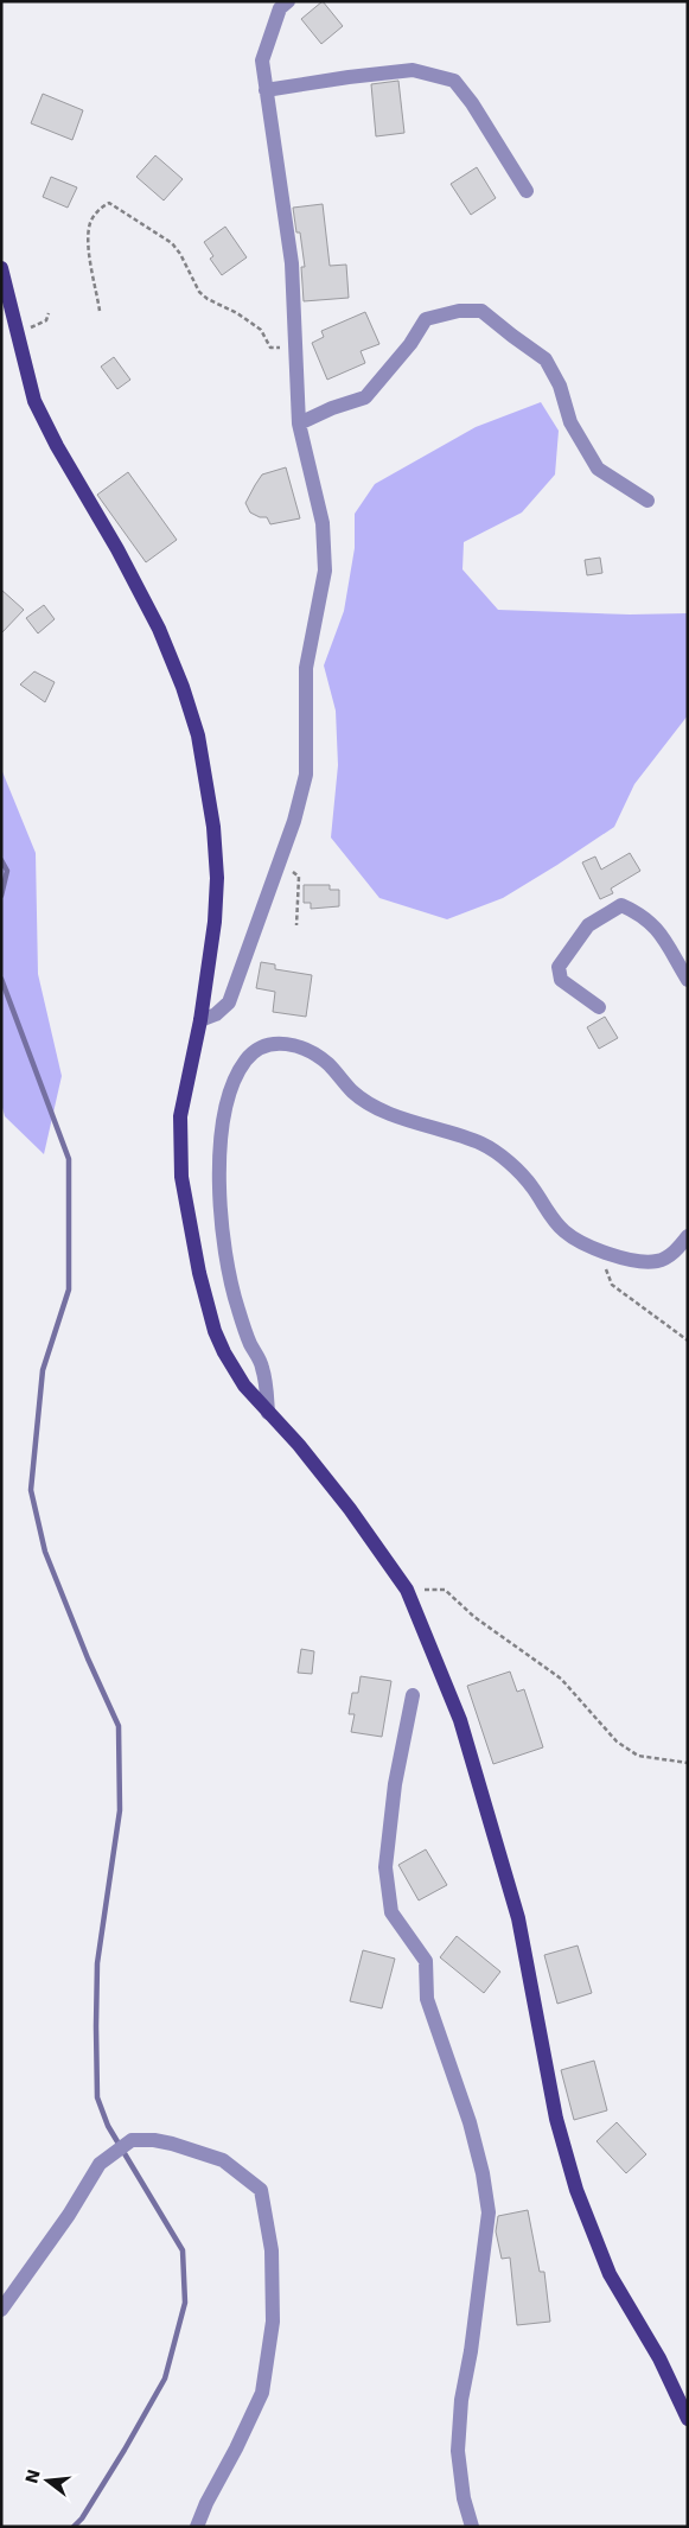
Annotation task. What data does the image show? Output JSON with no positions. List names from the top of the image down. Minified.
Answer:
{"north":"left"}
